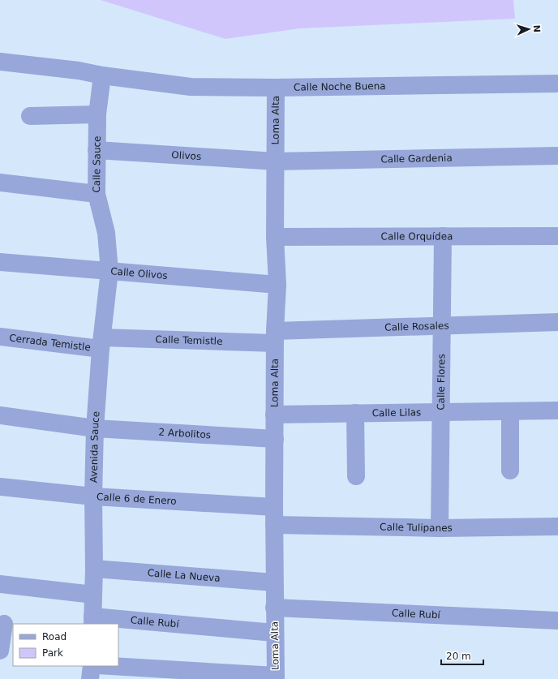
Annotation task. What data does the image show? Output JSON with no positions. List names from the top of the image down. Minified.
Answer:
{"streets":{"street":["Calle Noche Buena","Loma Alta","Olivos","Calle Gardenia","Calle Sauce","Calle Orquídea","Calle Olivos","Calle Rosales","Calle Temistle","Cerrada Temistle","Calle Flores","Calle Lilas","2 Arbolitos","Avenida Sauce","Calle 6 de Enero","Calle Tulipanes","Calle La Nueva","Calle Rubí"]},"crossings":[["Calle Noche Buena","Loma Alta"],["Calle Noche Buena","Calle Sauce"],["Loma Alta","Olivos"],["Loma Alta","Calle Gardenia"],["Loma Alta","Calle Orquídea"],["Loma Alta","Calle Olivos"],["Loma Alta","Calle Rosales"],["Loma Alta","Calle Temistle"],["Loma Alta","Calle Lilas"],["Loma Alta","2 Arbolitos"],["Loma Alta","Calle 6 de Enero"],["Loma Alta","Calle Tulipanes"],["Loma Alta","Calle La Nueva"],["Loma Alta","Calle Rubí"],["Olivos","Calle Gardenia"],["Olivos","Calle Sauce"],["Calle Sauce","Calle Olivos"],["Calle Sauce","Avenida Sauce"],["Calle Orquídea","Calle Flores"],["Calle Olivos","Avenida Sauce"],["Calle Rosales","Calle Temistle"],["Calle Rosales","Calle Flores"],["Calle Temistle","Cerrada Temistle"],["Calle Temistle","Avenida Sauce"],["Cerrada Temistle","Avenida Sauce"],["Calle Flores","Calle Lilas"],["Calle Flores","Calle Tulipanes"],["2 Arbolitos","Avenida Sauce"],["Avenida Sauce","Calle 6 de Enero"],["Avenida Sauce","Calle La Nueva"],["Avenida Sauce","Calle Rubí"]],"legend":["Road","Park"],"scale_bar":"20 m","north":"right"}
